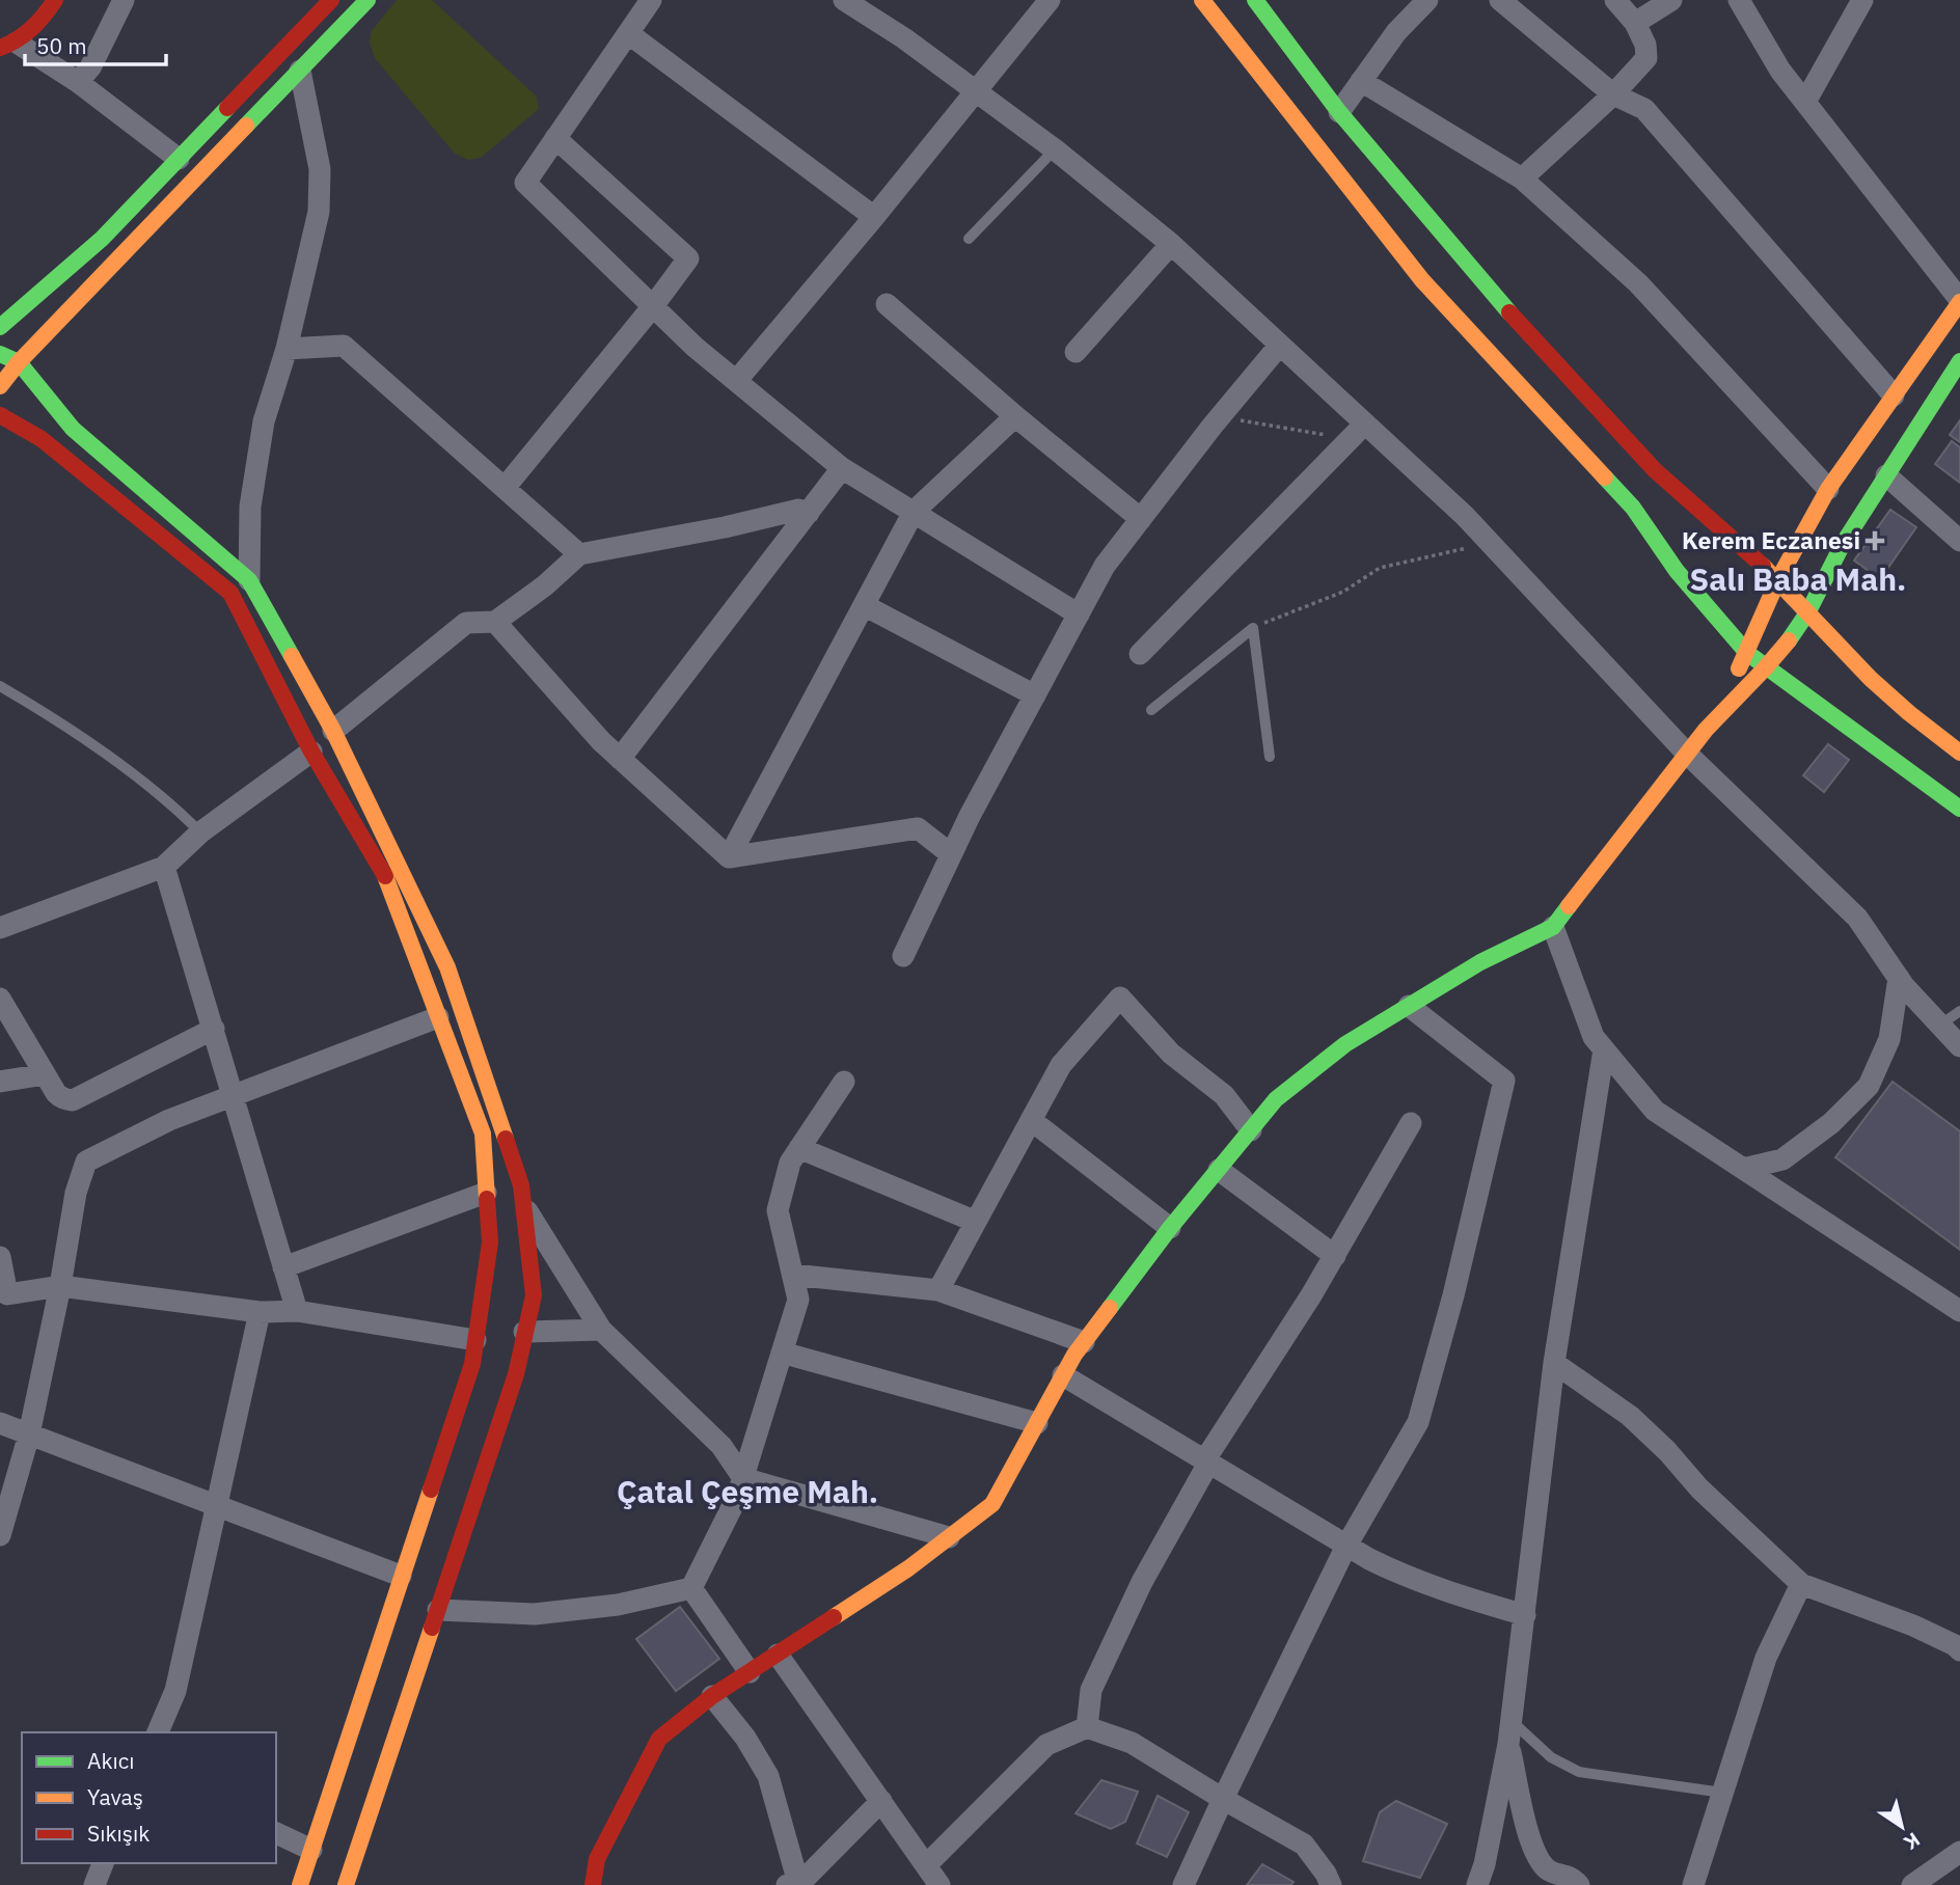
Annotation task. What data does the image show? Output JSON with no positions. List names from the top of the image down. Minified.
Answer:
{"districts":["Salı Baba Mah.","Çatal Çeşme Mah."],"places":{"health":["Kerem Eczanesi"]},"legend":["Akıcı","Yavaş","Sıkışık"],"scale_bar":"50 m","north":"bottom right"}
